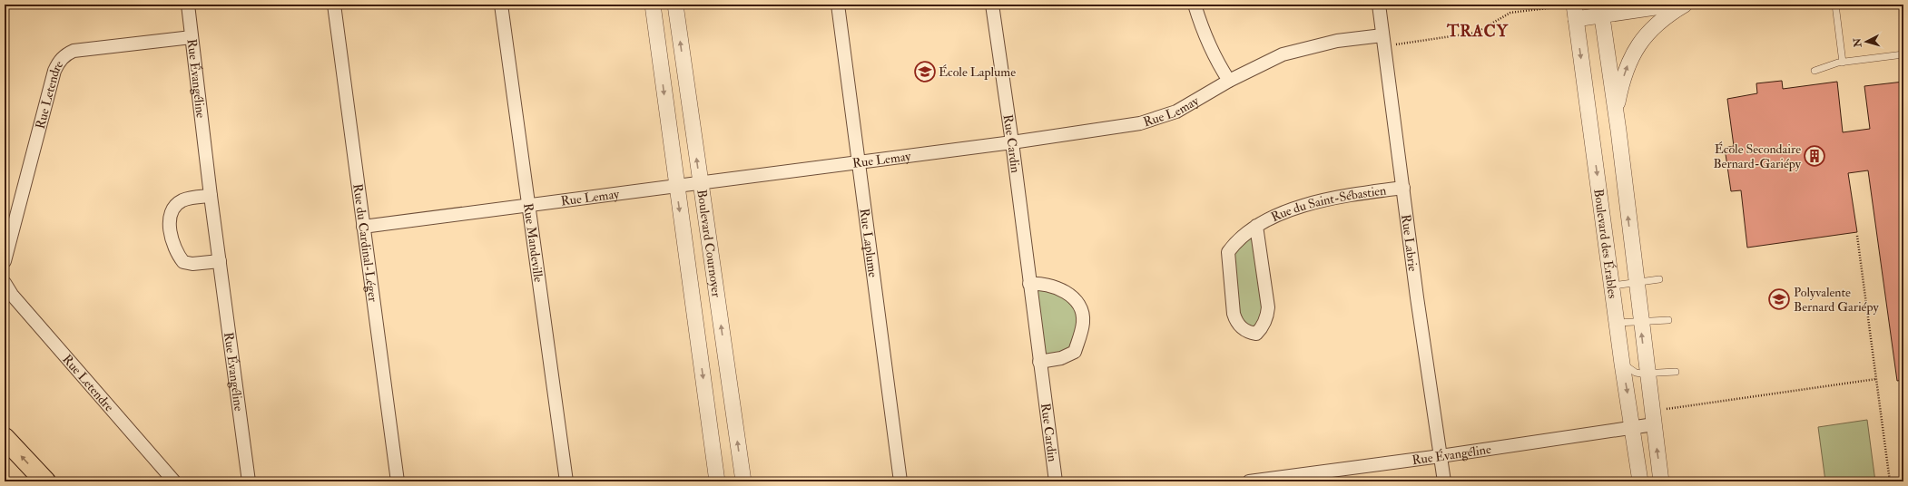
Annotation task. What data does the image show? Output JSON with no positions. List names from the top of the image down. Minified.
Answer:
{"streets":{"street":["Rue Évangéline","Rue Letendre","Rue Lemay","Rue Cardin","Rue du Saint-Sébastien","Rue du Cardinal-Léger","Rue Mandeville","Boulevard Cournoyer","Rue Laplume","Rue Labrie","Boulevard des Érables"]},"crossings":[["Rue Évangéline","Rue Letendre"],["Rue Évangéline","Rue Labrie"],["Rue Évangéline","Boulevard des Érables"],["Rue Lemay","Rue Cardin"],["Rue Lemay","Rue du Cardinal-Léger"],["Rue Lemay","Rue Mandeville"],["Rue Lemay","Boulevard Cournoyer"],["Rue Lemay","Rue Laplume"],["Rue Lemay","Rue Labrie"],["Rue du Saint-Sébastien","Rue Labrie"]],"districts":["TRACY"],"places":{"school or university":["École Laplume","Polyvalente Bernard Gariépy"],"building":["École Secondaire Bernard-Gariépy"]},"north":"left"}
